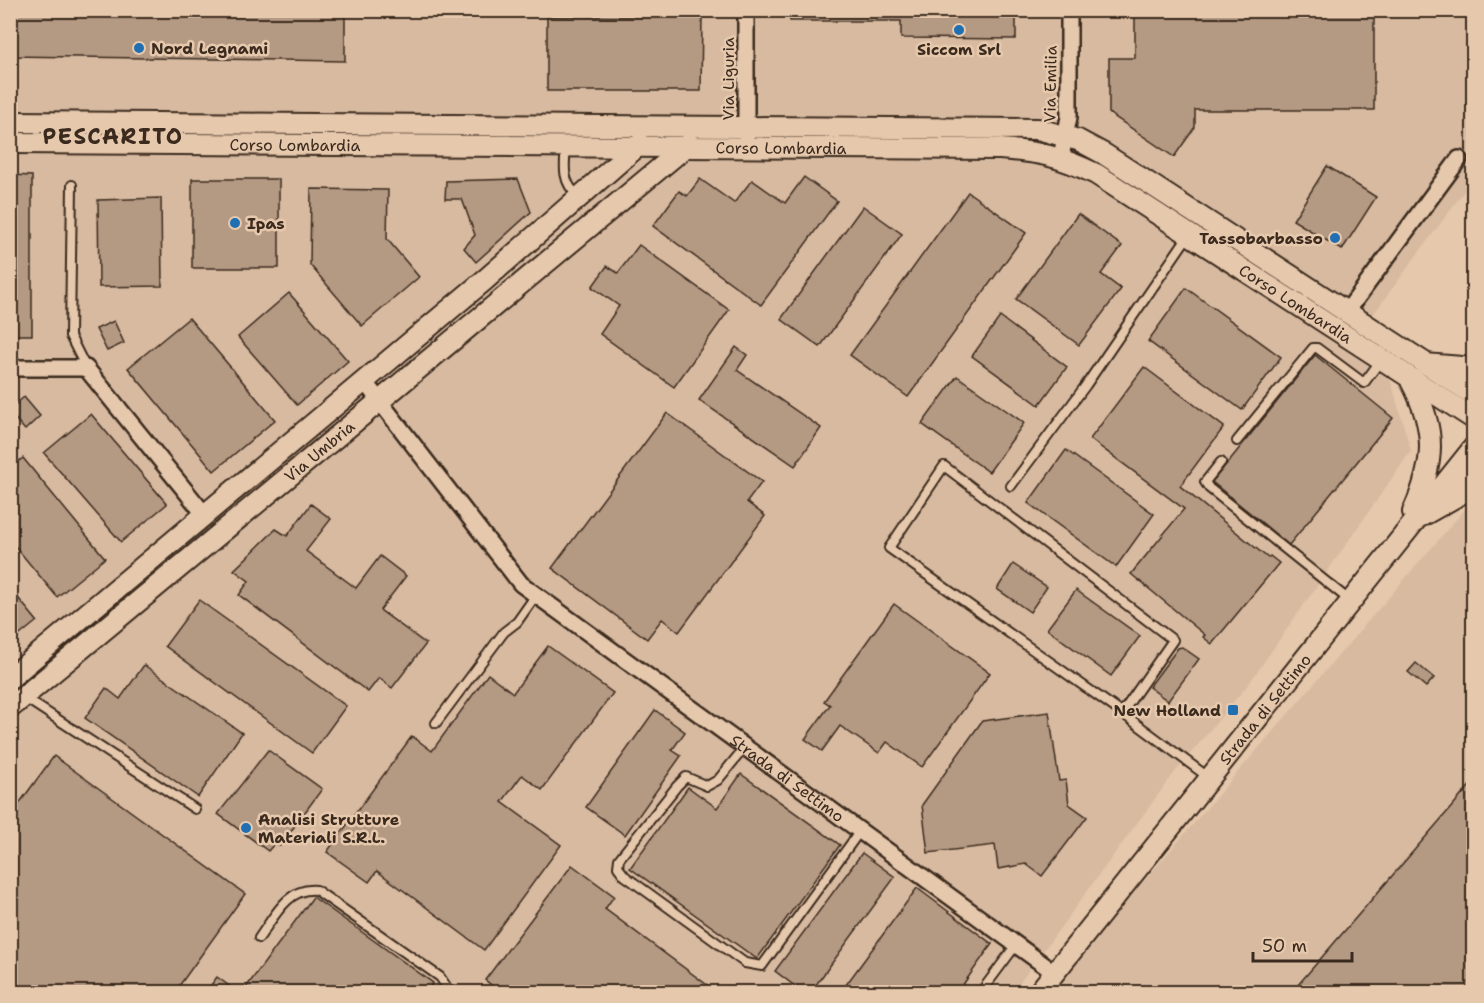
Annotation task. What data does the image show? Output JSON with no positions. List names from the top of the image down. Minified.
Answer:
{"streets":{"street":["Via Liguria","Via Emilia","Corso Lombardia","Via Umbria","Strada di Settimo"]},"crossings":[["Via Liguria","Corso Lombardia"],["Via Emilia","Corso Lombardia"],["Corso Lombardia","Via Umbria"],["Via Umbria","Strada di Settimo"]],"districts":["PESCARITO"],"places":{"other":["Siccom Srl","Nord Legnami","Ipas","Tassobarbasso","Analisi Strutture Materiali S.R.L."],"transit":["New Holland"]},"scale_bar":"50 m"}
